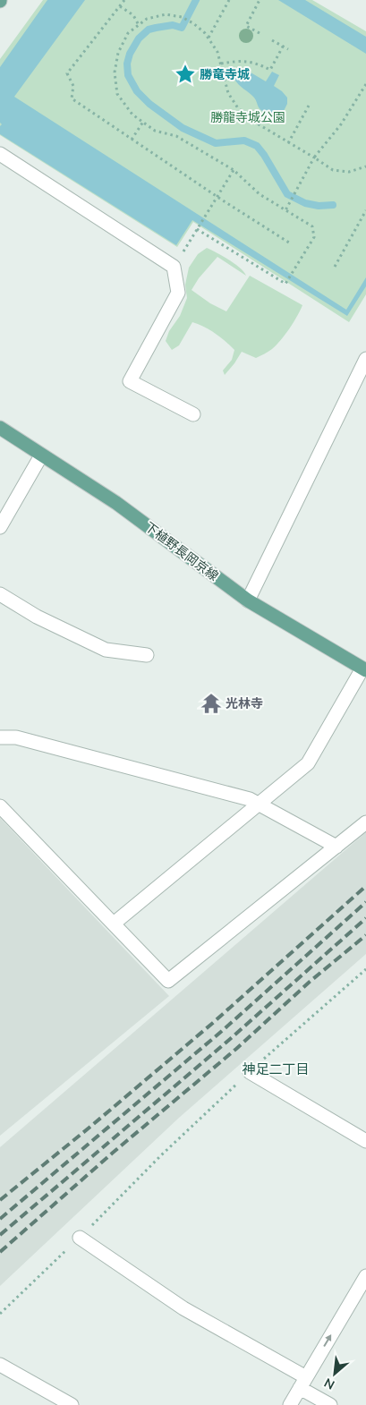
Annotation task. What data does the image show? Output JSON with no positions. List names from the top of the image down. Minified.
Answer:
{"streets":{"main road":["下植野長岡京線"]},"districts":["神足二丁目"],"parks":["勝龍寺城公園"],"places":{"place":["勝竜寺城"],"temple":["光林寺"]},"north":"bottom left"}
